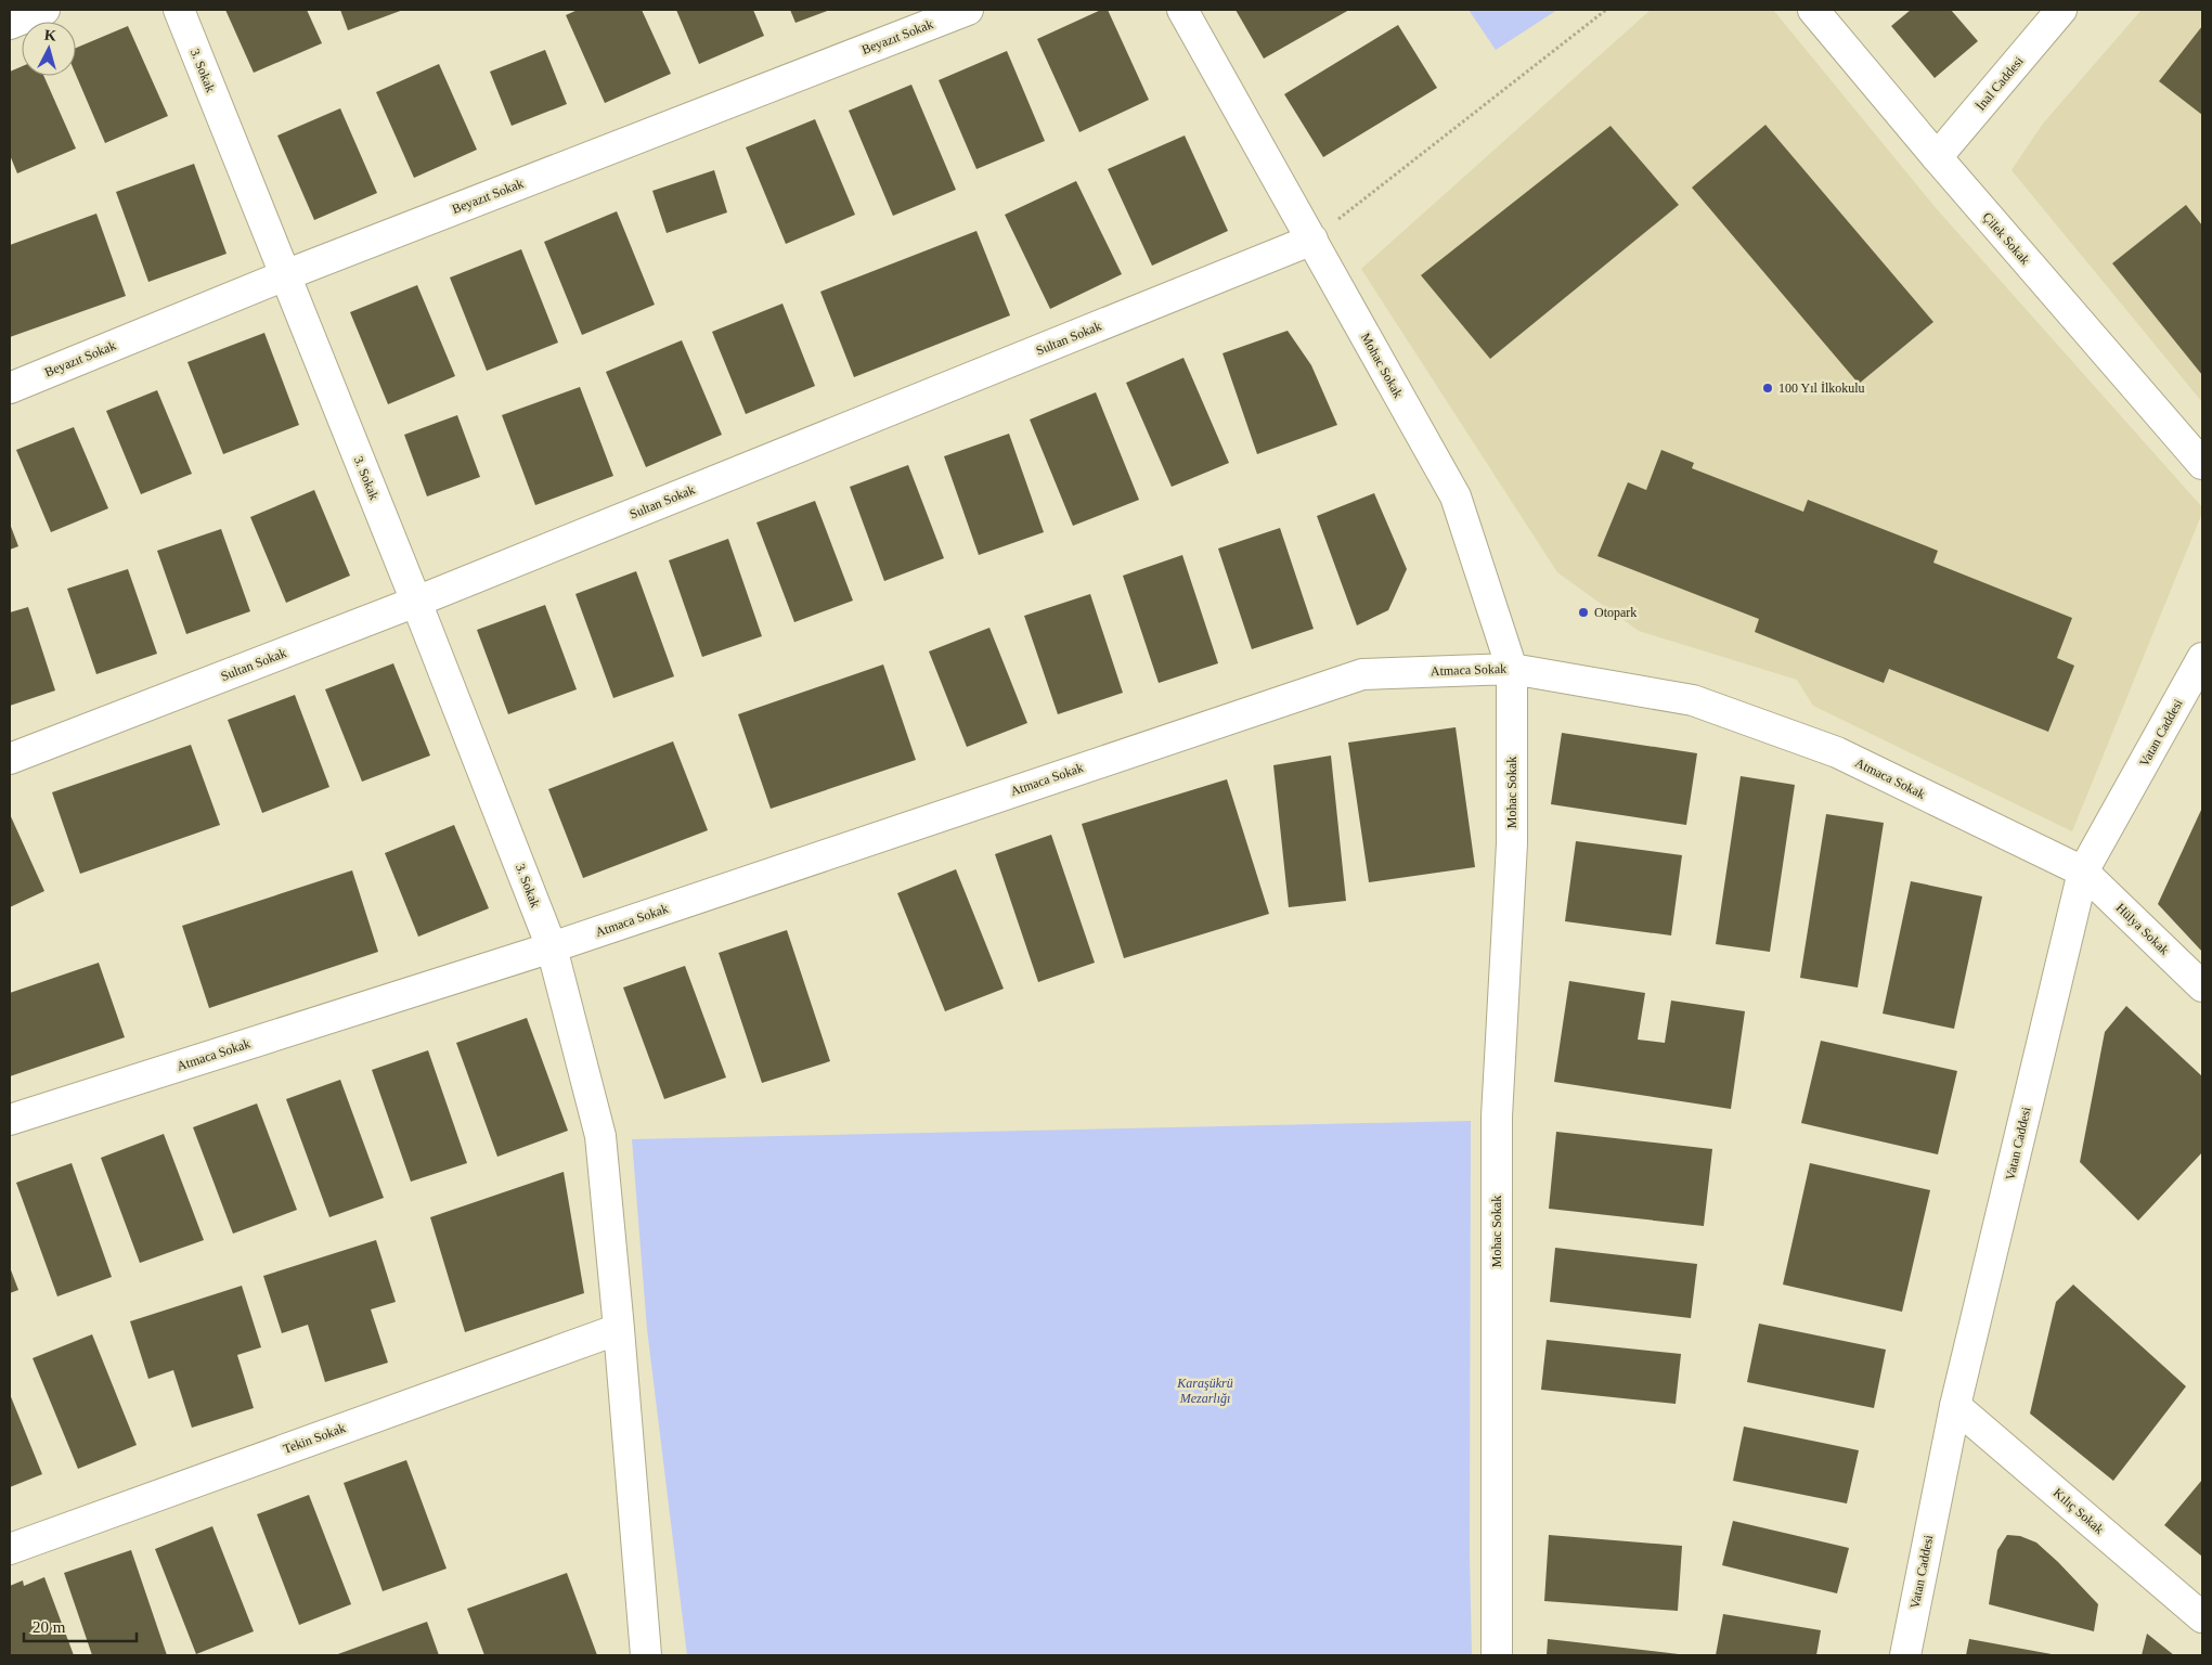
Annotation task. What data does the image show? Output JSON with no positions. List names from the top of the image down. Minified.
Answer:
{"streets":{"street":["Beyazıt Sokak","3. Sokak","İnal Caddesi","Çilek Sokak","Sultan Sokak","Mohac Sokak","Atmaca Sokak","Vatan Caddesi","Hülya Sokak","Tekin Sokak","Kılıç Sokak"]},"crossings":[["Beyazıt Sokak","3. Sokak"],["3. Sokak","Sultan Sokak"],["3. Sokak","Atmaca Sokak"],["3. Sokak","Tekin Sokak"],["İnal Caddesi","Çilek Sokak"],["Sultan Sokak","Mohac Sokak"],["Mohac Sokak","Atmaca Sokak"],["Atmaca Sokak","Vatan Caddesi"],["Atmaca Sokak","Hülya Sokak"],["Vatan Caddesi","Hülya Sokak"],["Vatan Caddesi","Kılıç Sokak"]],"parks":["Karaşükrü Mezarlığı"],"places":["100 Yıl İlkokulu","Otopark"],"scale_bar":"20 m","north":"top"}
